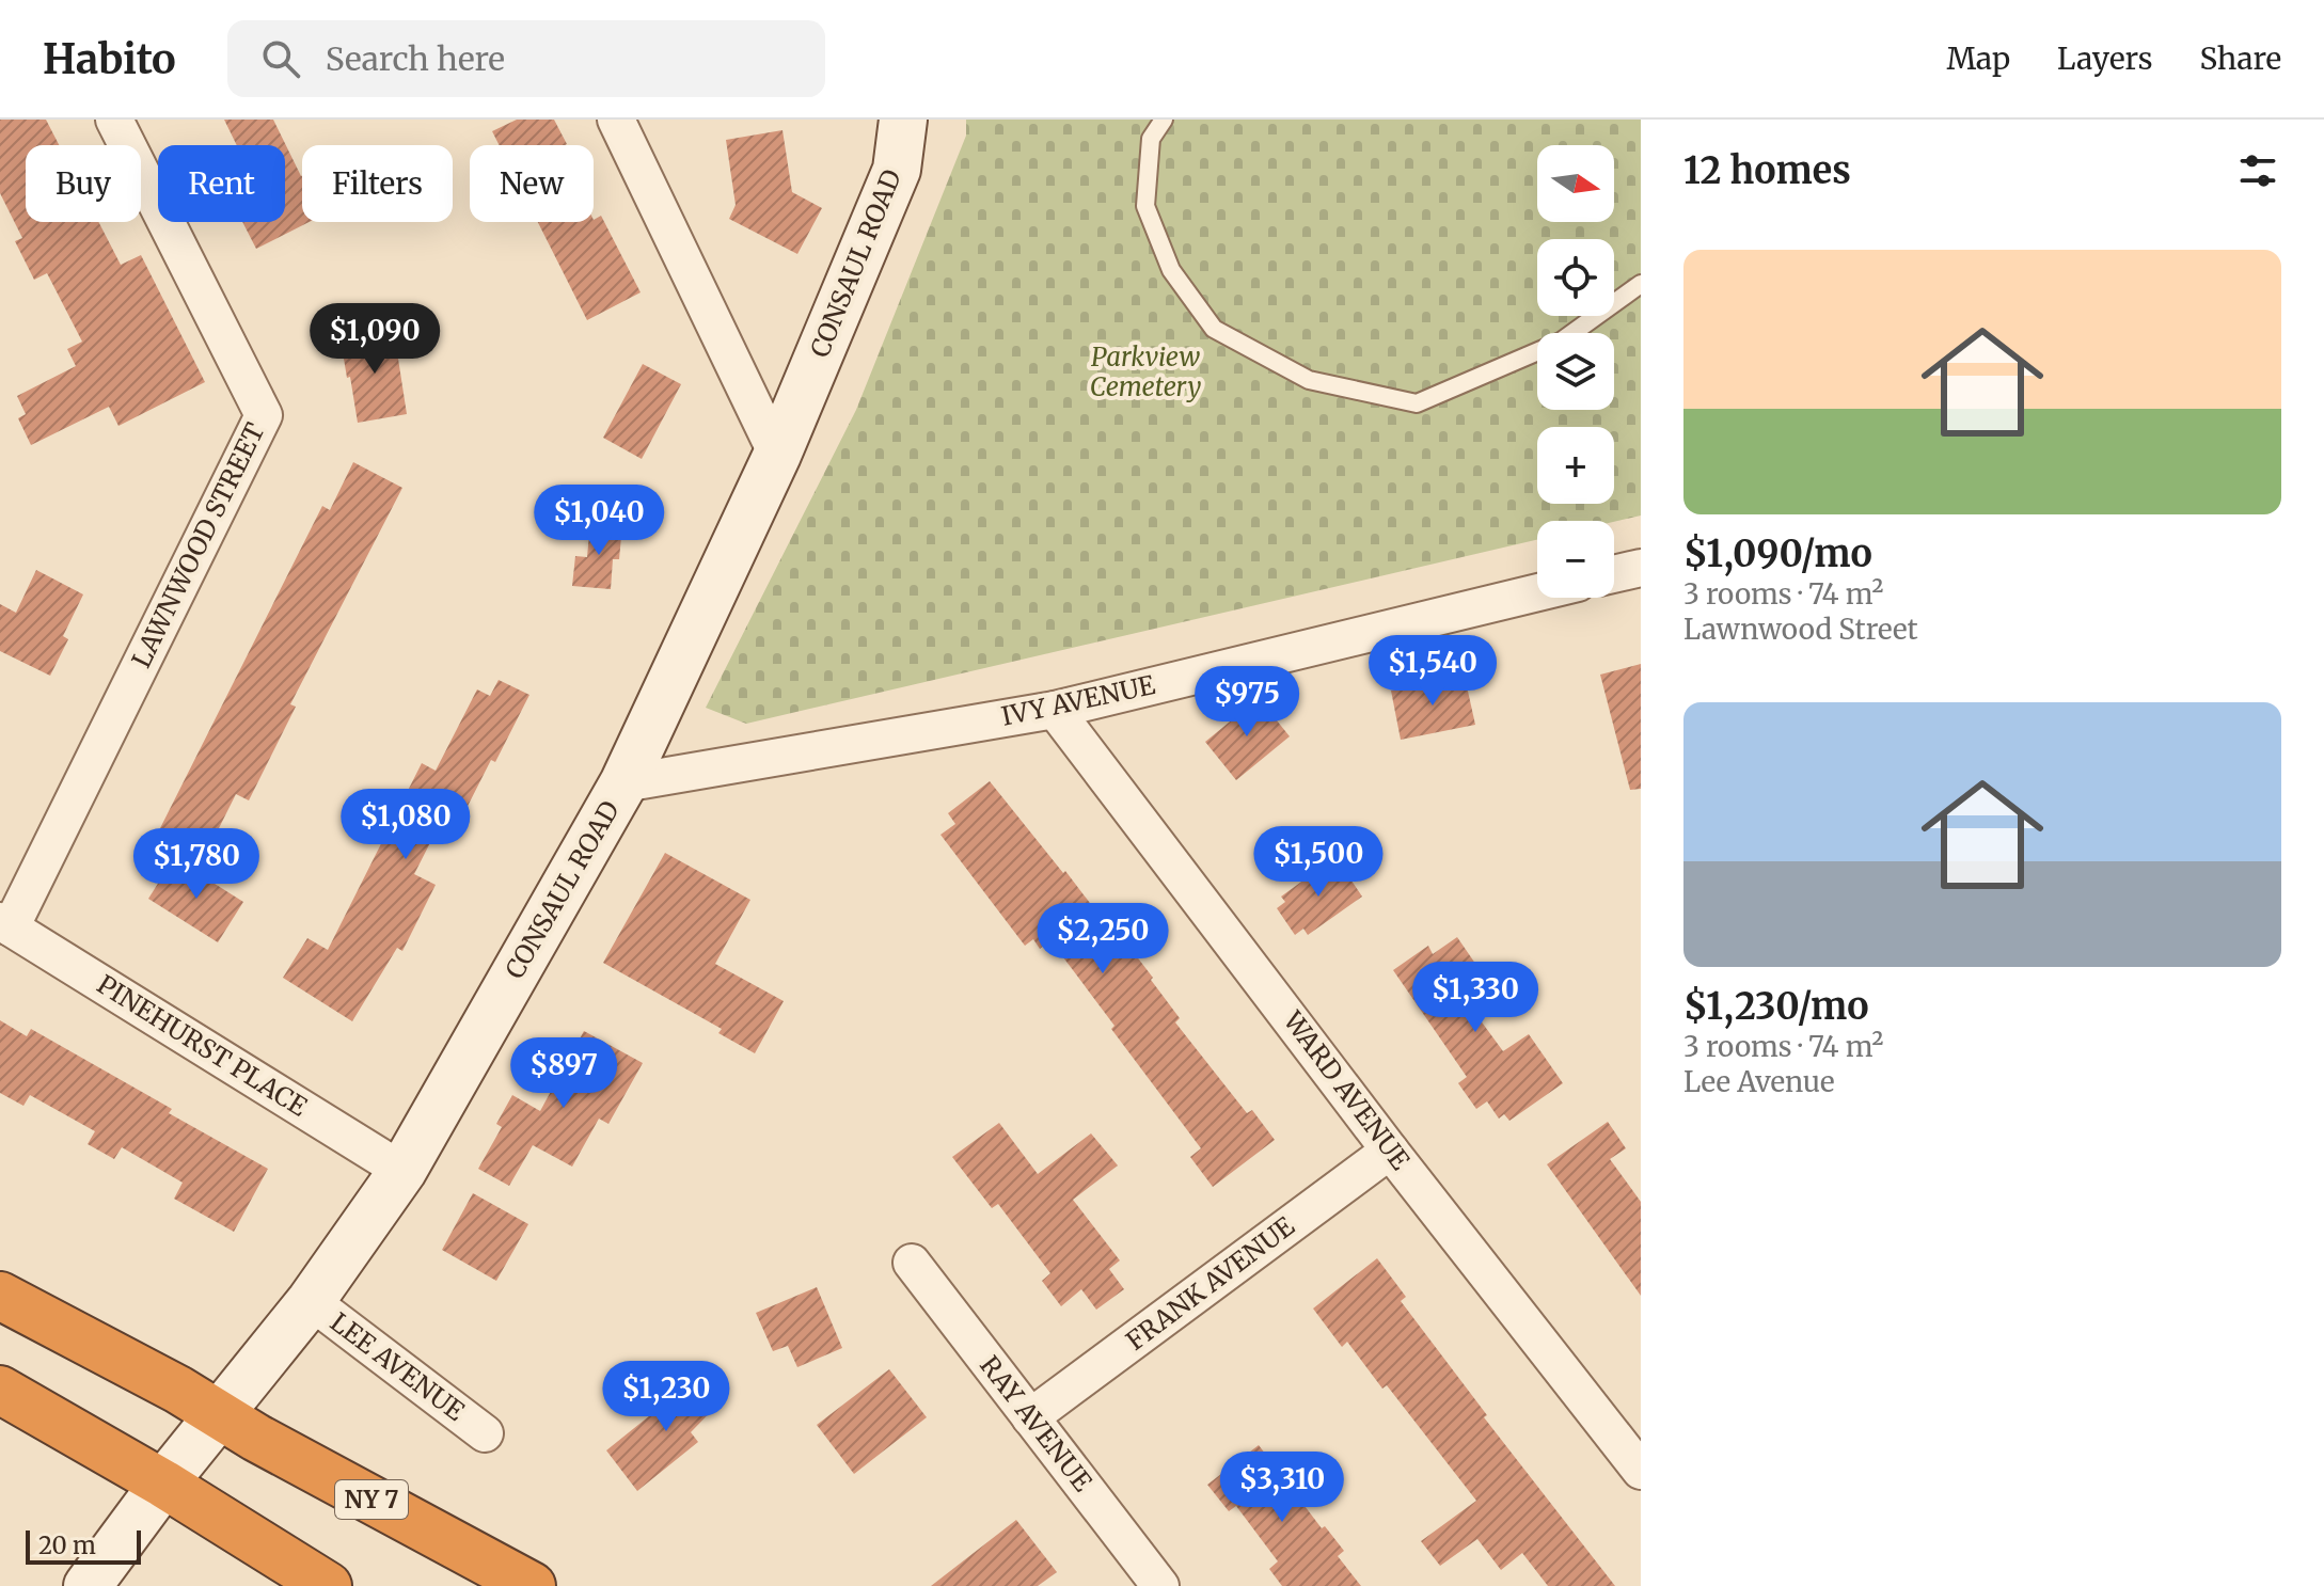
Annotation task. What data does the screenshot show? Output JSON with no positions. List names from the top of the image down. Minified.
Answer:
{"streets":{"highway":["NY 7"],"street":["CONSAUL ROAD","LAWNWOOD STREET","IVY AVENUE","PINEHURST PLACE","WARD AVENUE","FRANK AVENUE","LEE AVENUE","RAY AVENUE"]},"crossings":[["CONSAUL ROAD","IVY AVENUE"],["CONSAUL ROAD","PINEHURST PLACE"],["CONSAUL ROAD","LEE AVENUE"],["CONSAUL ROAD","NY 7"],["LAWNWOOD STREET","PINEHURST PLACE"],["IVY AVENUE","WARD AVENUE"],["WARD AVENUE","FRANK AVENUE"],["FRANK AVENUE","RAY AVENUE"]],"parks":["Parkview Cemetery"],"scale_bar":"20 m","north":"right","page":{"header":"Habito","search":"Search here","nav":["Map","Layers","Share"],"heading":"12 homes","map_buttons":["+","−"],"chip":["Buy","Rent","Filters","New"],"list":[{"name":"$1,090/mo","note":"3 rooms · 74 m² · Lawnwood Street"},{"name":"$1,230/mo","note":"3 rooms · 74 m² · Lee Avenue"}],"price":["$1,090","$1,040","$1,540","$975","$1,080","$1,500","$1,780","$2,250","$1,330","$897","$1,230","$3,310"],"scale":"20 m"}}
